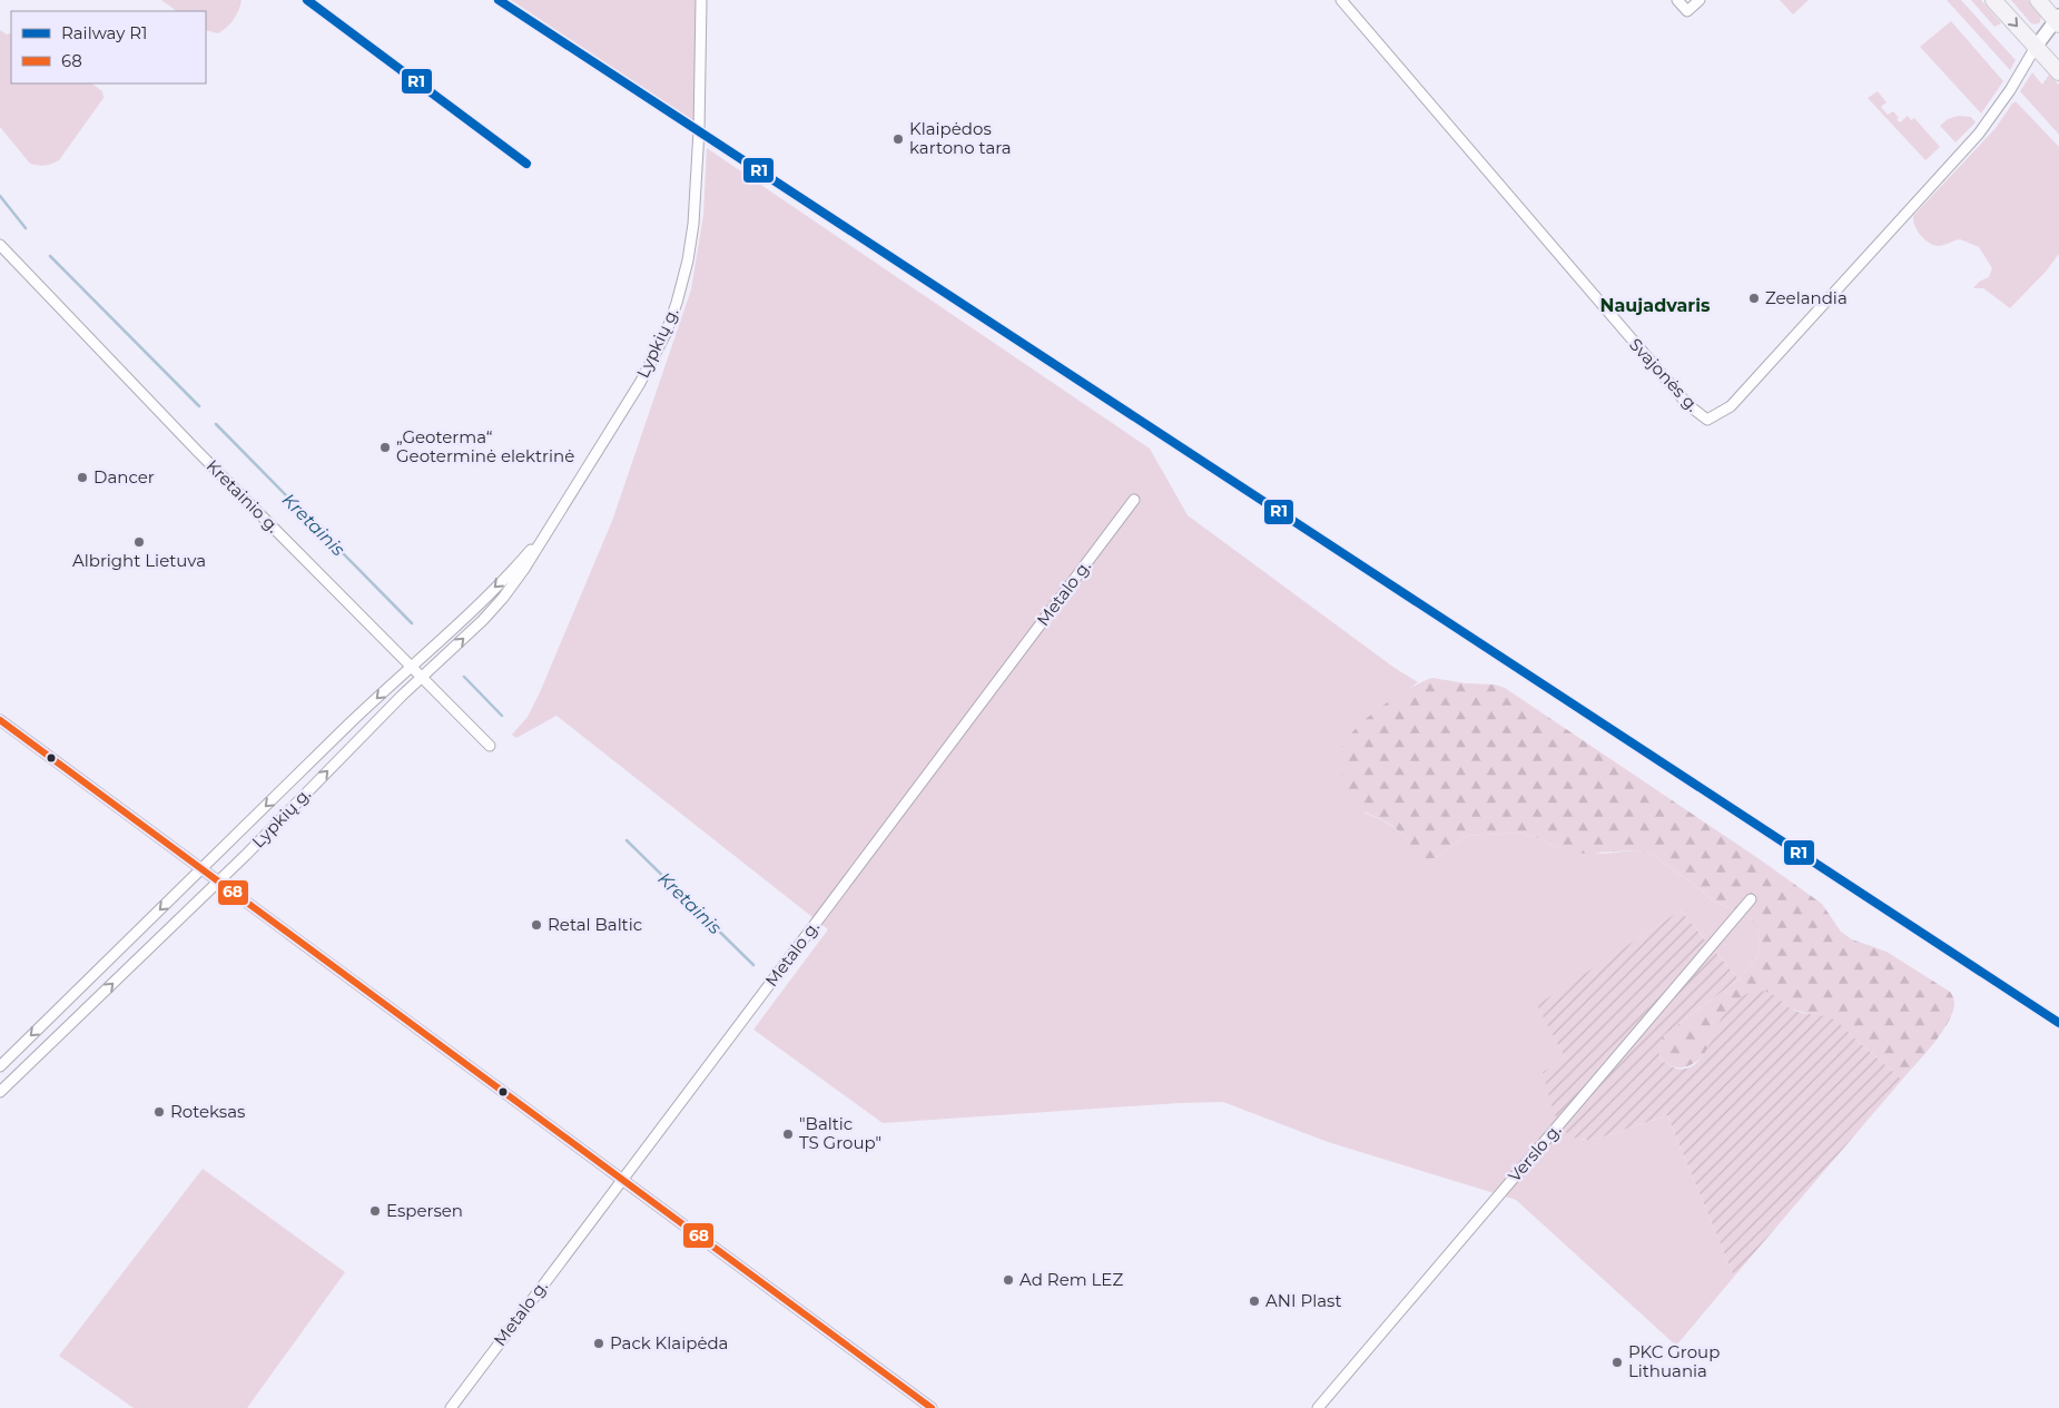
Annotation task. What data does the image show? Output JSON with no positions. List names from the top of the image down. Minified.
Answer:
{"streets":{"street":["Lypkių g.","Svajonės g.","Kretainio g.","Metalo g.","Verslo g."]},"crossings":[["Lypkių g.","Kretainio g."]],"districts":["Naujadvaris"],"water":["Kretainis"],"places":["Klaipėdos kartono tara","Zeelandia","„Geoterma“ Geoterminė elektrinė","Dancer","Albright Lietuva","Retal Baltic","Roteksas","\"Baltic TS Group\"","Espersen","Ad Rem LEZ","ANI Plast","Pack Klaipėda","PKC Group Lithuania"],"lines":["rail line R1","transit line 68"],"legend":["Railway R1","68"]}
